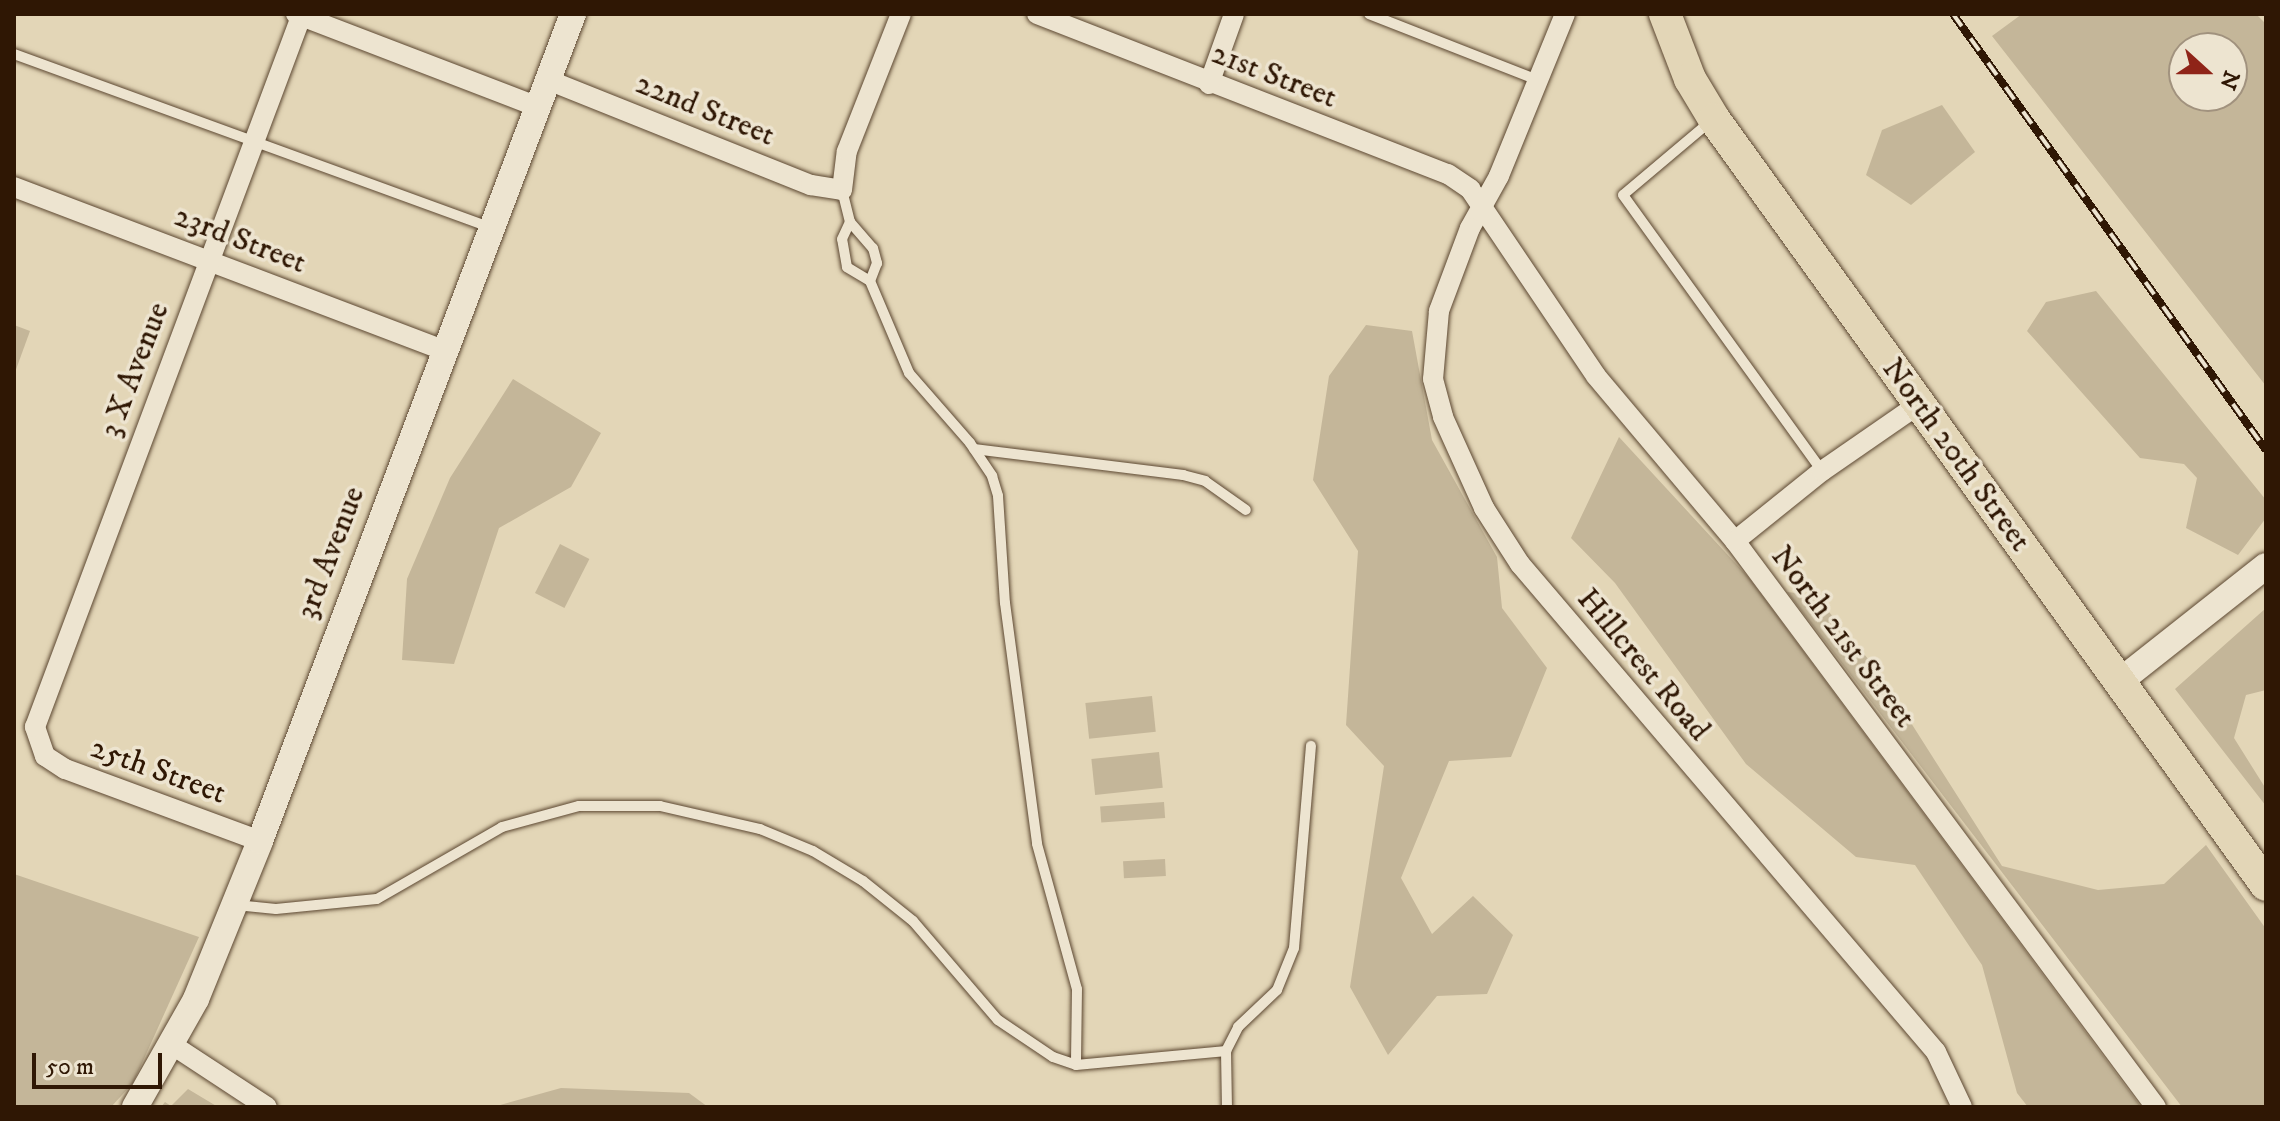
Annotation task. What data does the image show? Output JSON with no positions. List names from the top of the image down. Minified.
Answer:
{"streets":{"main road":["North 20th Street"],"street":["21st Street","22nd Street","23rd Street","3 X Avenue","3rd Avenue","North 21st Street","Hillcrest Road","25th Street"]},"crossings":[["21st Street","North 21st Street"],["21st Street","Hillcrest Road"],["22nd Street","3rd Avenue"],["23rd Street","3 X Avenue"],["23rd Street","3rd Avenue"],["3 X Avenue","25th Street"],["3rd Avenue","25th Street"],["North 21st Street","Hillcrest Road"]],"scale_bar":"50 m","north":"right"}
